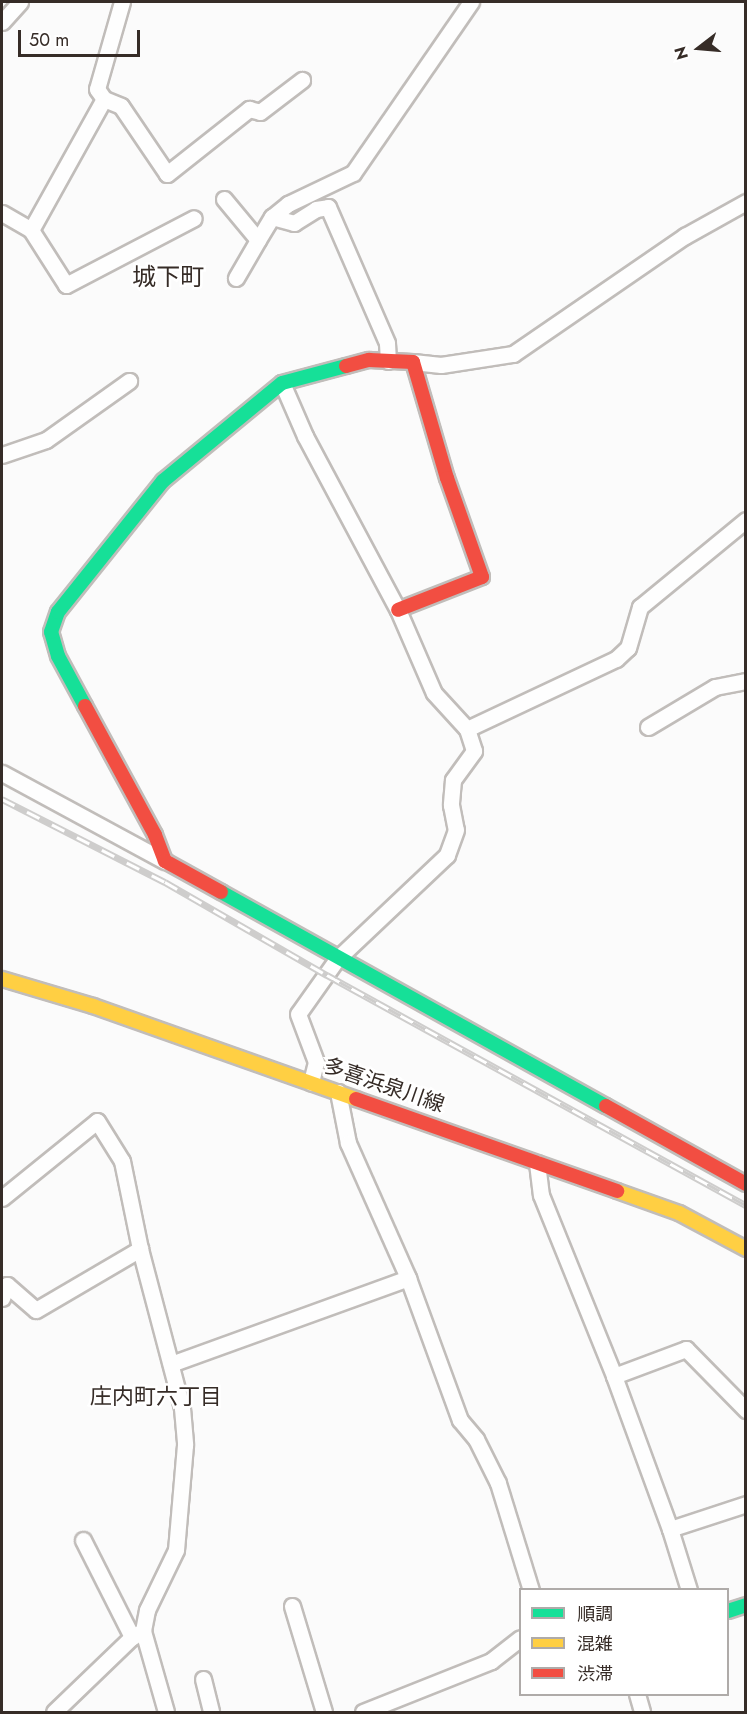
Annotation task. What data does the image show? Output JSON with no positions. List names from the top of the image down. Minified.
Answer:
{"streets":{"street":["多喜浜泉川線"]},"districts":["城下町","庄内町六丁目"],"legend":["順調","混雑","渋滞"],"scale_bar":"50 m","north":"left"}
